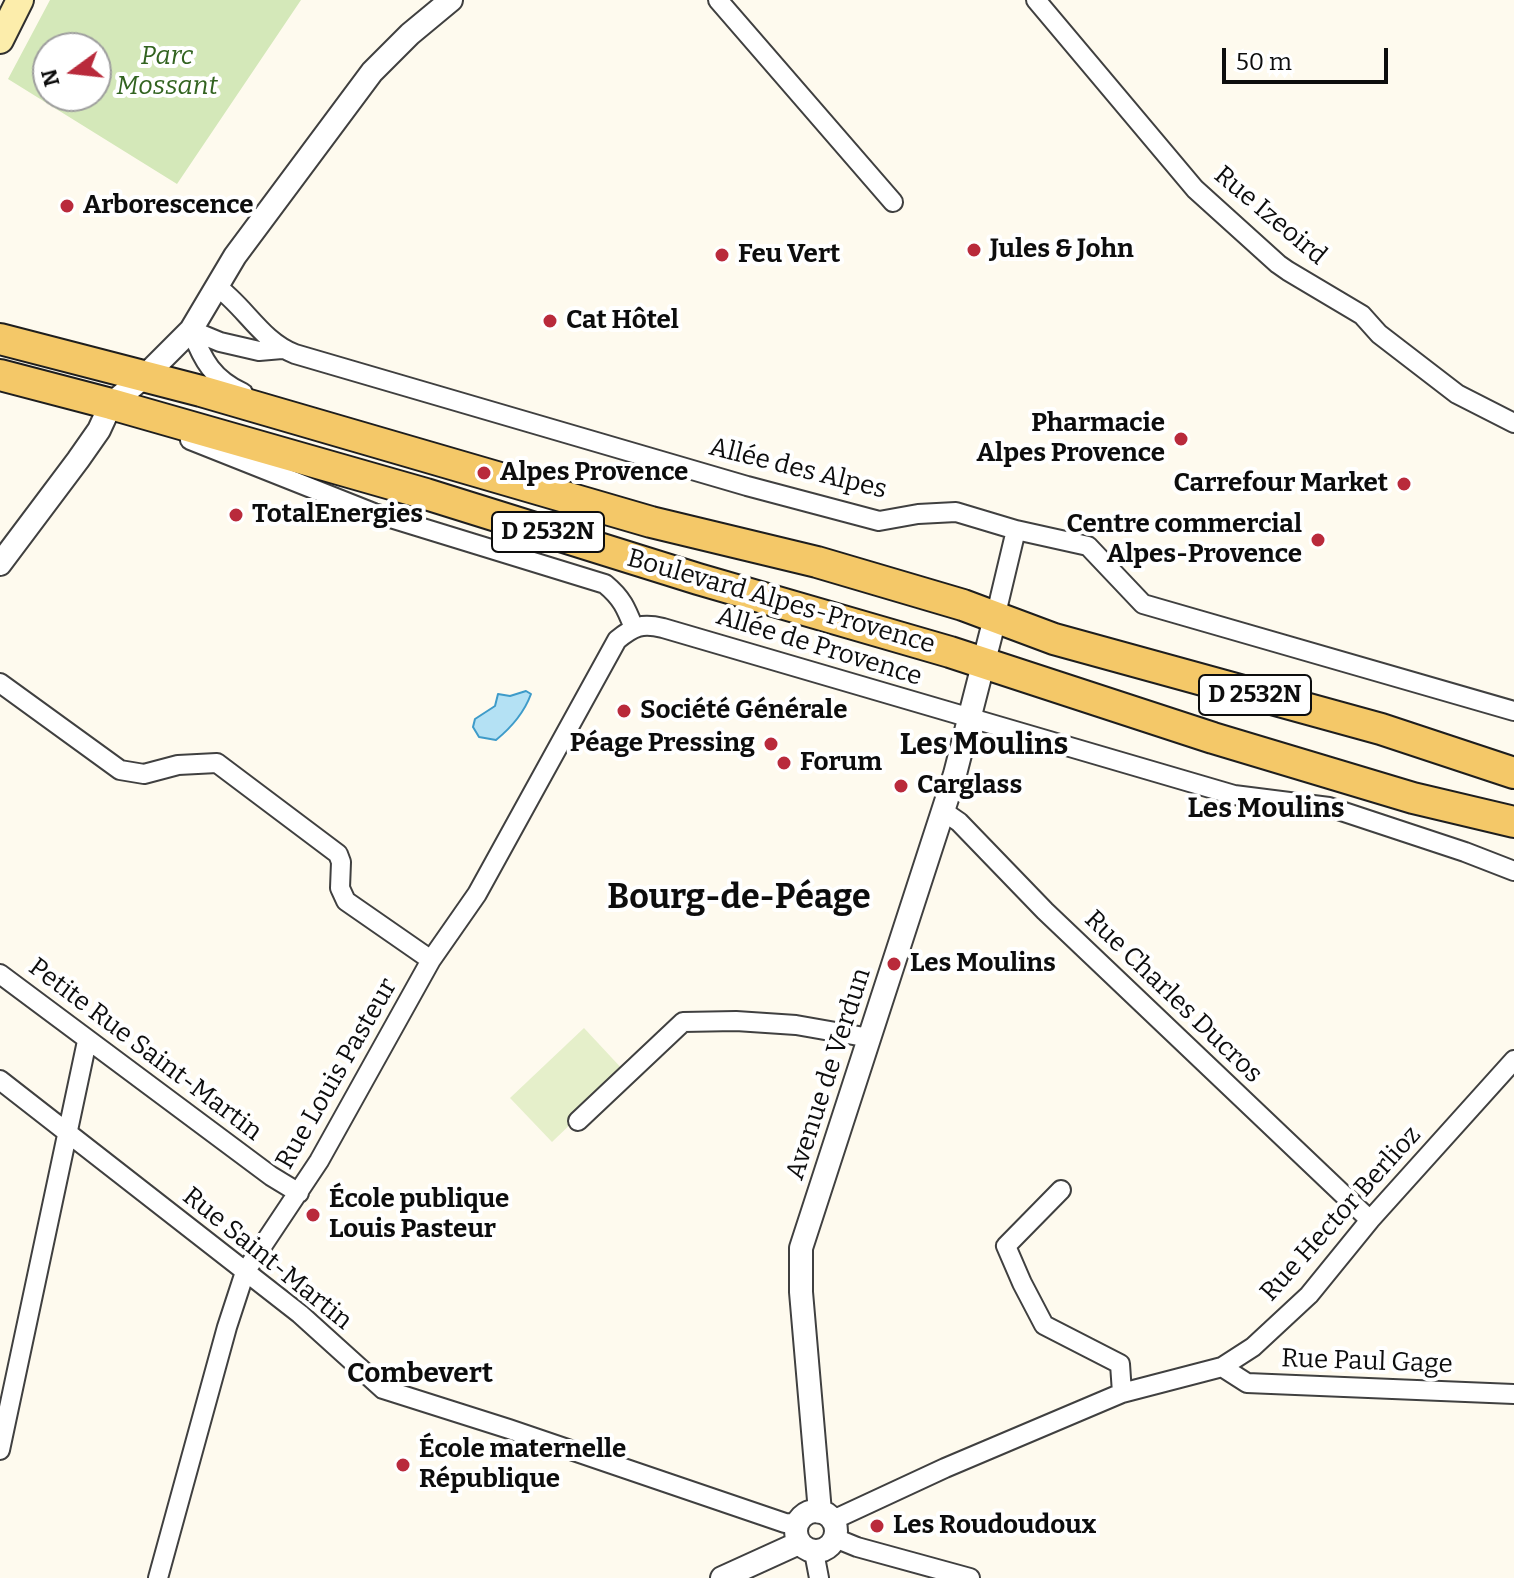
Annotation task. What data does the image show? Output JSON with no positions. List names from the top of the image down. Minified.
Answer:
{"streets":{"main road":["D 2532N","Boulevard Alpes-Provence"],"street":["Rue Izeoird","Allée des Alpes","Allée de Provence","Rue Charles Ducros","Petite Rue Saint-Martin","Rue Louis Pasteur","Avenue de Verdun","Rue Hector Berlioz","Rue Saint-Martin","Rue Paul Gage"]},"crossings":[["Boulevard Alpes-Provence","Avenue de Verdun"],["Allée de Provence","Rue Louis Pasteur"],["Allée de Provence","Avenue de Verdun"],["Rue Charles Ducros","Avenue de Verdun"],["Rue Charles Ducros","Rue Hector Berlioz"],["Petite Rue Saint-Martin","Rue Louis Pasteur"],["Rue Louis Pasteur","Rue Saint-Martin"],["Avenue de Verdun","Rue Hector Berlioz"],["Rue Hector Berlioz","Rue Paul Gage"]],"districts":["Les Moulins","Les Moulins","Bourg-de-Péage","Combevert"],"parks":["Parc Mossant"],"places":["Arborescence","Jules & John","Feu Vert","Cat Hôtel","Pharmacie Alpes Provence","Alpes Provence","Carrefour Market","TotalEnergies","Centre commercial Alpes-Provence","Société Générale","Péage Pressing","Forum","Carglass","Les Moulins","École publique Louis Pasteur","École maternelle République","Les Roudoudoux"],"scale_bar":"50 m","north":"left"}
